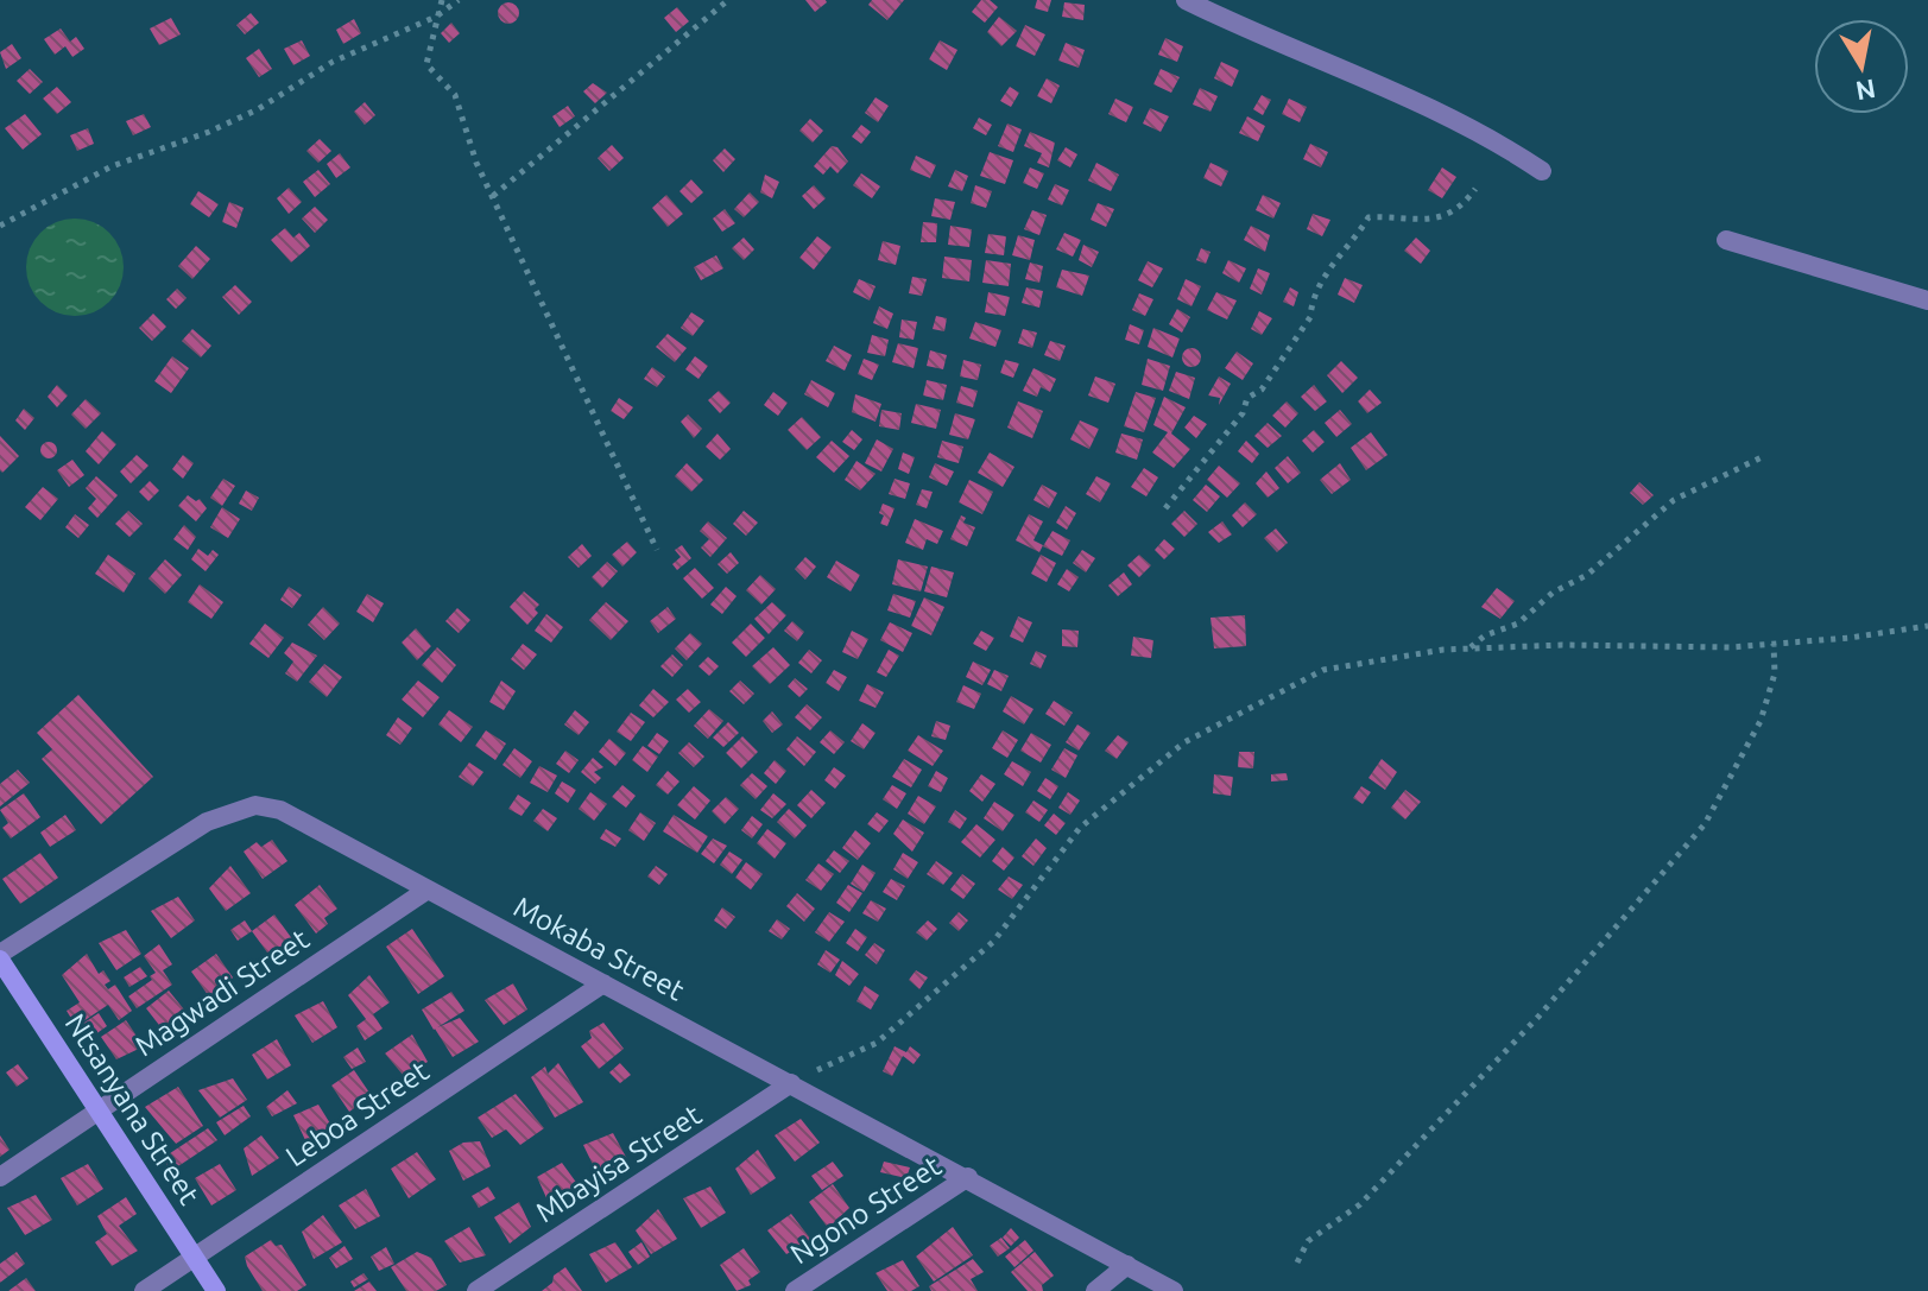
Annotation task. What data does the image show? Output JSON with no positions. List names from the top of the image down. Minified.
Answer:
{"streets":{"street":["Mokaba Street","Magwadi Street","Ntsanyana Street","Leboa Street","Mbayisa Street","Ngono Street"]},"crossings":[["Mokaba Street","Magwadi Street"],["Mokaba Street","Ntsanyana Street"],["Mokaba Street","Leboa Street"],["Mokaba Street","Mbayisa Street"],["Mokaba Street","Ngono Street"],["Magwadi Street","Ntsanyana Street"],["Ntsanyana Street","Leboa Street"]],"north":"bottom"}
